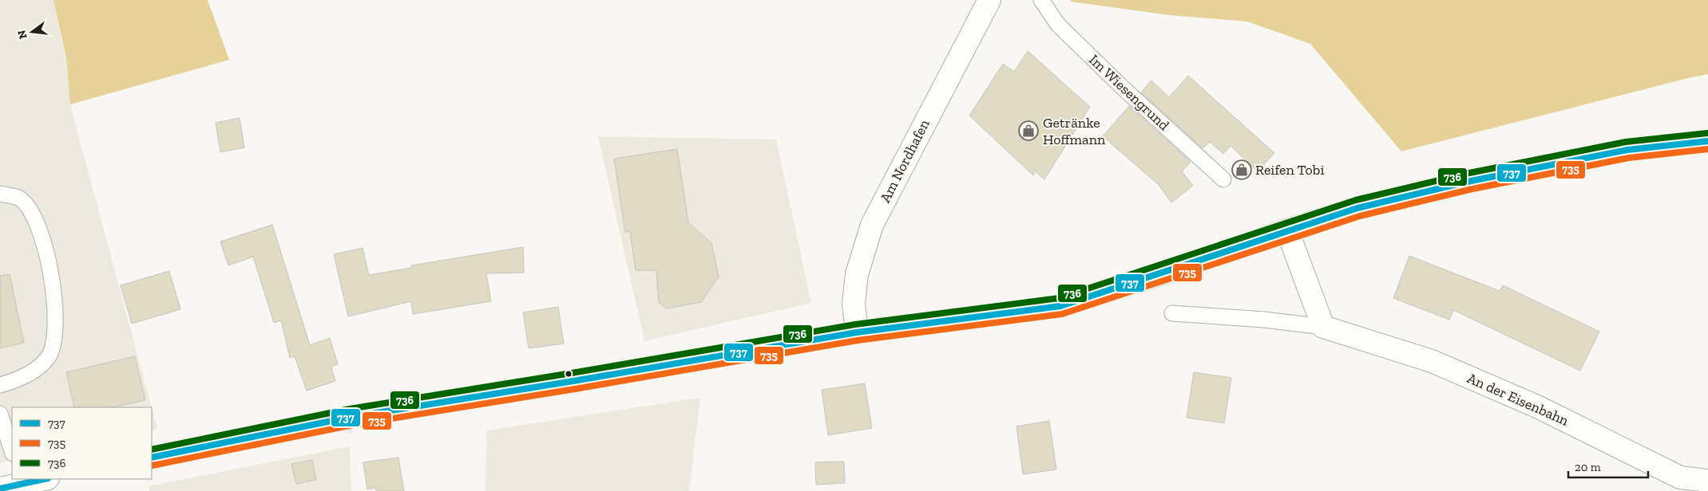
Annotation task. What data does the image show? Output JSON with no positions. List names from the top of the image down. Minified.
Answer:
{"streets":{"main road":["Am Nordhafen","An der Eisenbahn"],"lane":["Im Wiesengrund"]},"places":{"shop":["Getränke Hoffmann","Reifen Tobi"]},"lines":["transit line 736","transit line 737","transit line 735"],"legend":["737","735","736"],"scale_bar":"20 m","north":"left"}
